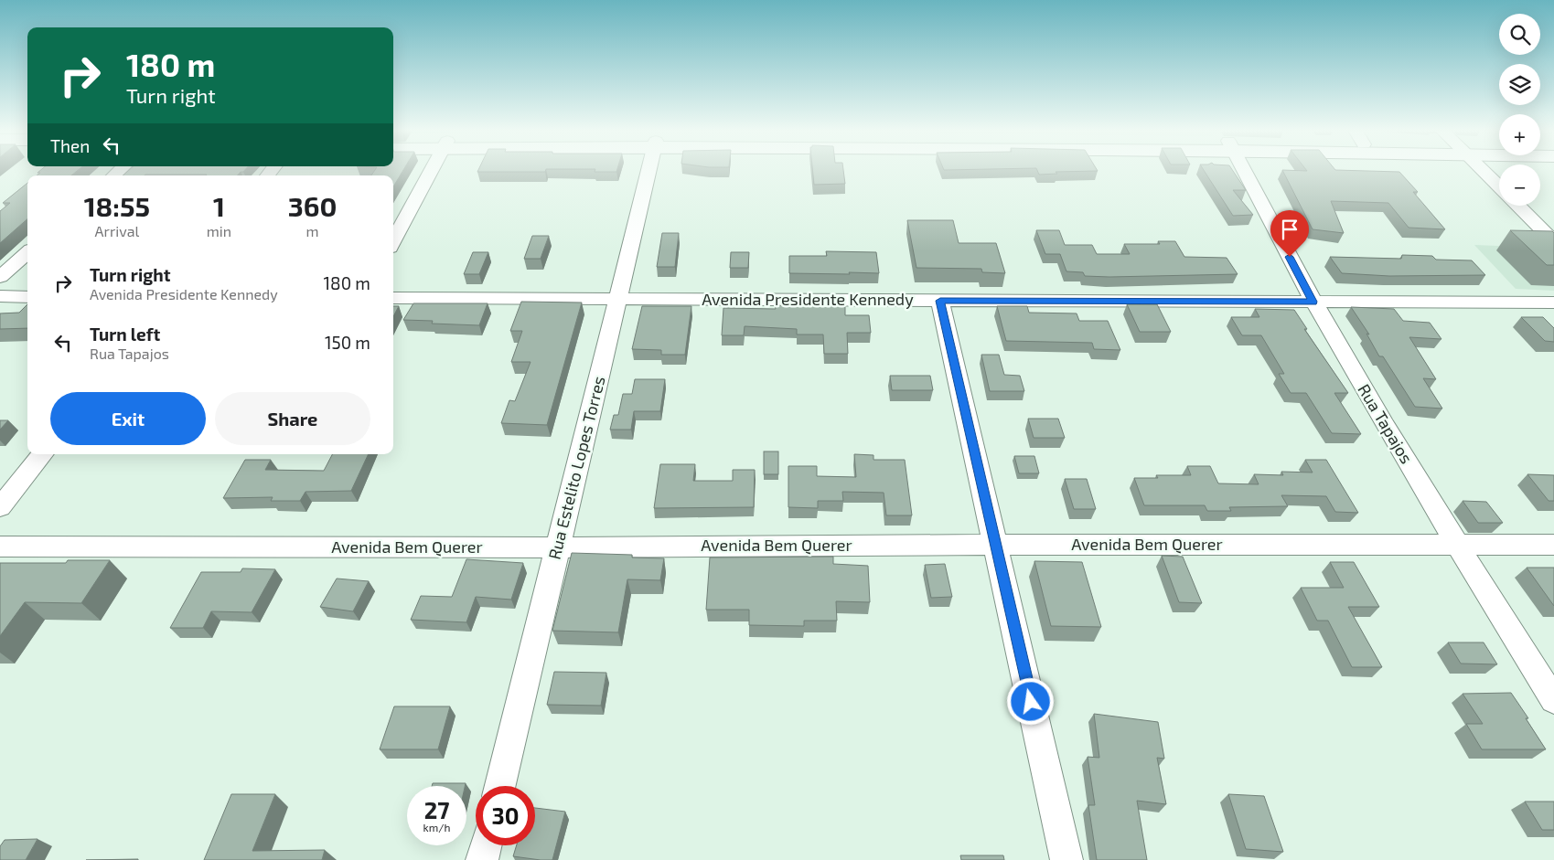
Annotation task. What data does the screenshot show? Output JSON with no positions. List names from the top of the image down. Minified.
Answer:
{"streets":{"street":["Avenida Presidente Kennedy","Rua Tapajos","Rua Estelito Lopes Torres","Avenida Bem Querer"]},"crossings":[["Avenida Presidente Kennedy","Rua Tapajos"],["Avenida Presidente Kennedy","Rua Estelito Lopes Torres"],["Rua Tapajos","Avenida Bem Querer"],["Rua Estelito Lopes Torres","Avenida Bem Querer"]],"page":{"map_buttons":["+","−"],"turn":["180 m","Turn right"],"then":"Then","eta":["18:55","Arrival","1","min","360","m"],"list":[{"name":"Turn right","note":"Avenida Presidente Kennedy","value":"180 m"},{"name":"Turn left","note":"Rua Tapajos","value":"150 m"}],"buttons":["Exit","Share"],"speed":"27 km/h","limit":"30"}}
